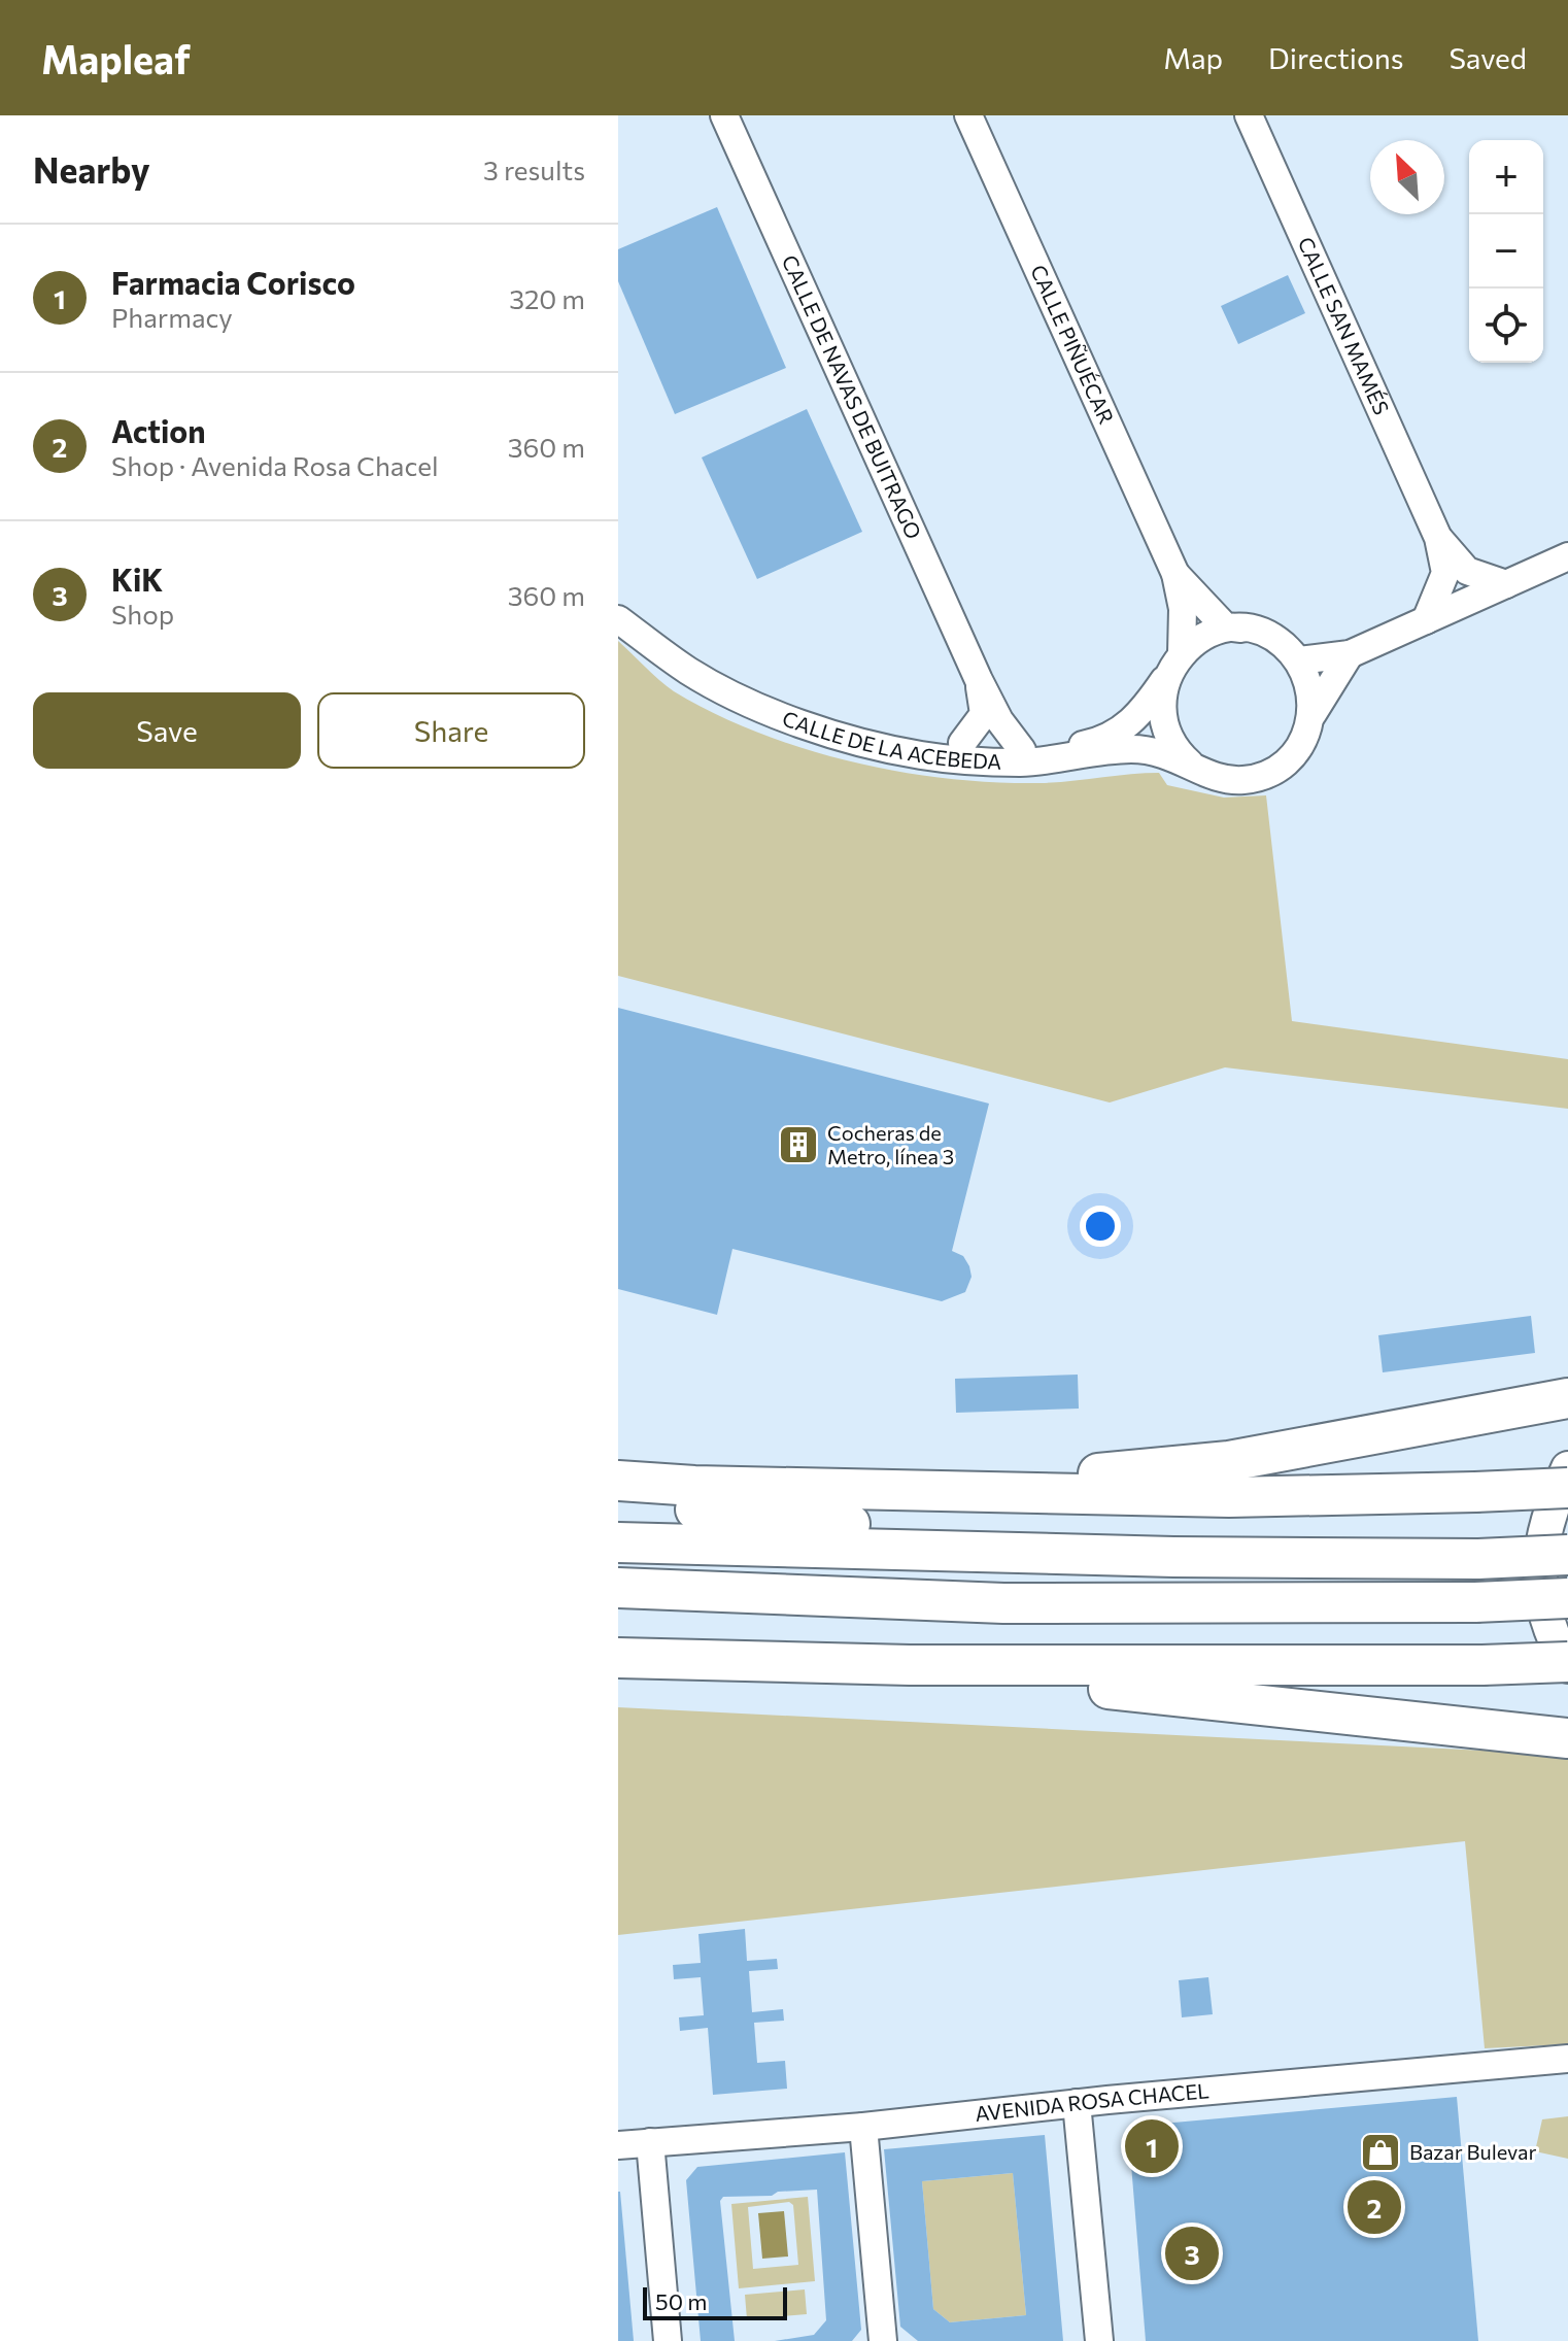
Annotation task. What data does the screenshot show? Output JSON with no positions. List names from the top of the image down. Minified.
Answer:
{"streets":{"street":["CALLE SAN MAMÉS","CALLE PIÑUÉCAR","CALLE DE NAVAS DE BUITRAGO","CALLE DE LA ACEBEDA","AVENIDA ROSA CHACEL"]},"crossings":[["CALLE PIÑUÉCAR","CALLE DE LA ACEBEDA"],["CALLE DE NAVAS DE BUITRAGO","CALLE DE LA ACEBEDA"]],"places":{"building":["Cocheras de Metro, línea 3"],"shop":["Bazar Bulevar"]},"scale_bar":"50 m","north":"top left","page":{"header":"Mapleaf","nav":["Map","Directions","Saved"],"heading":["Nearby","3 results"],"map_buttons":["+","−"],"list":[{"mark":"1","name":"Farmacia Corisco","note":"Pharmacy","value":"320 m"},{"mark":"2","name":"Action","note":"Shop · Avenida Rosa Chacel","value":"360 m"},{"mark":"3","name":"KiK","note":"Shop","value":"360 m"}],"buttons":["Save","Share"],"pins":["1","2","3"],"scale":"50 m"}}
